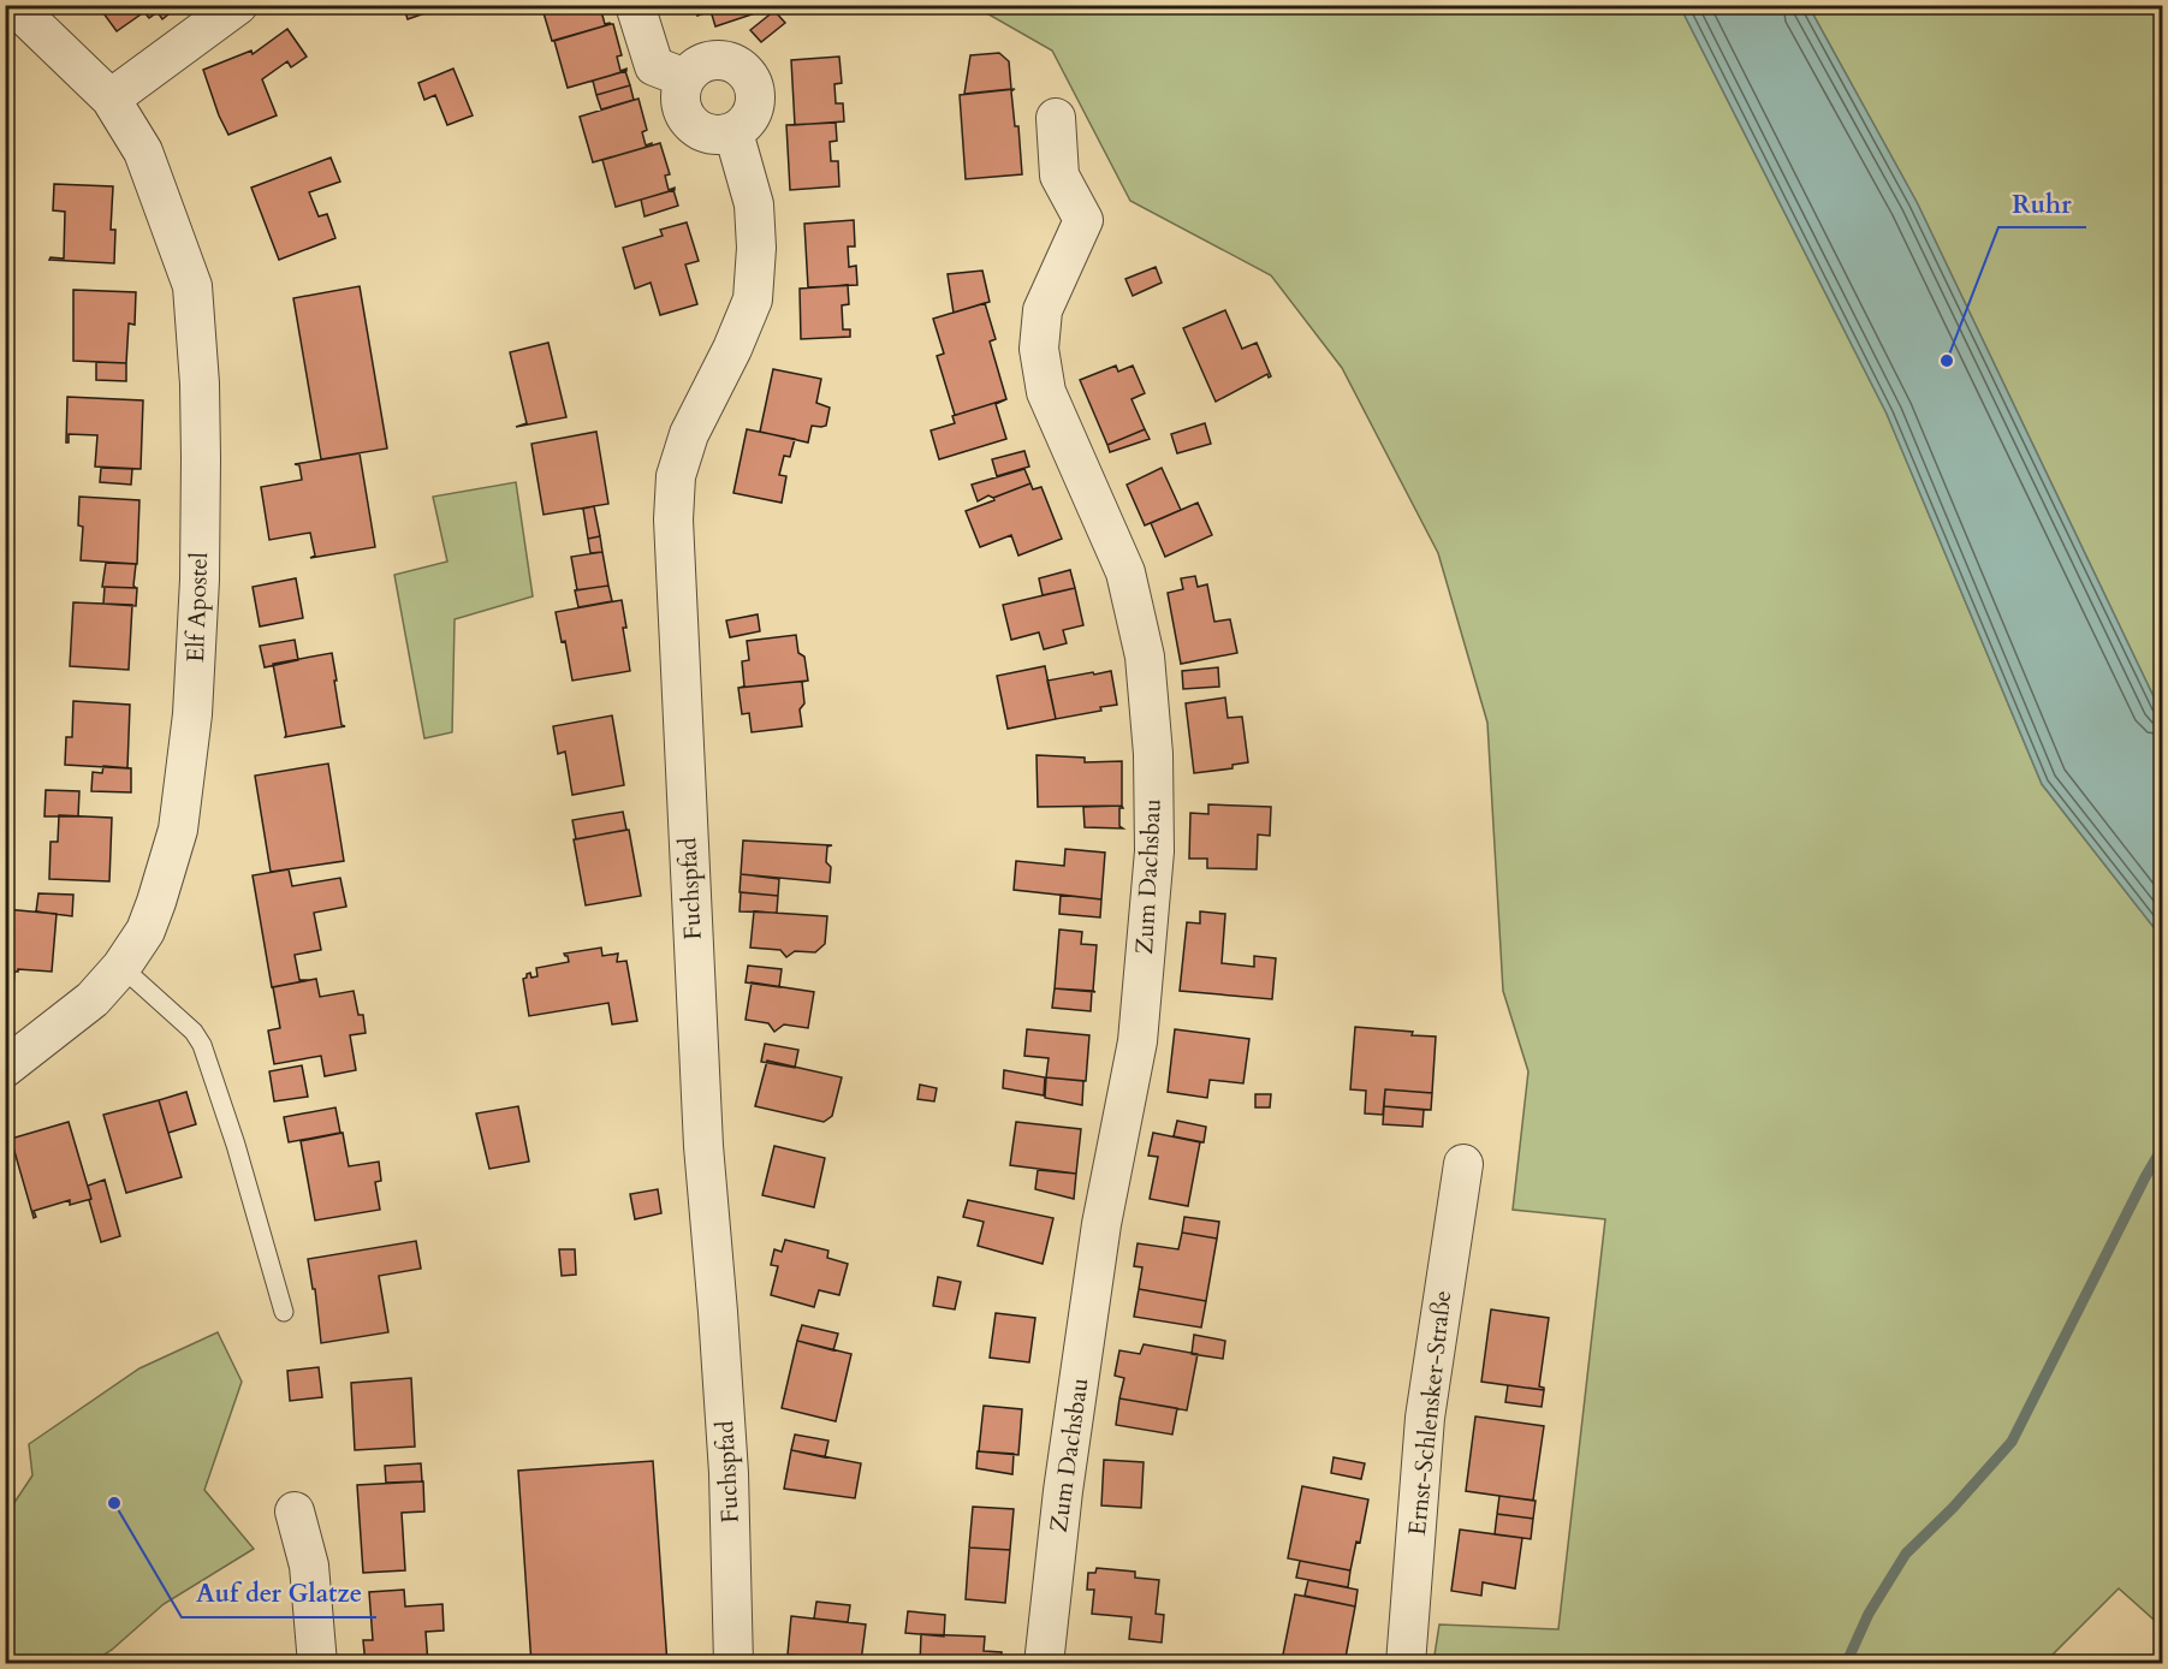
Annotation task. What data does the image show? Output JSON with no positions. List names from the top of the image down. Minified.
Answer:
{"streets":{"street":["Elf Apostel","Zum Dachsbau","Fuchspfad","Ernst-Schlensker-Straße"]},"places":["Ruhr","Auf der Glatze"]}
